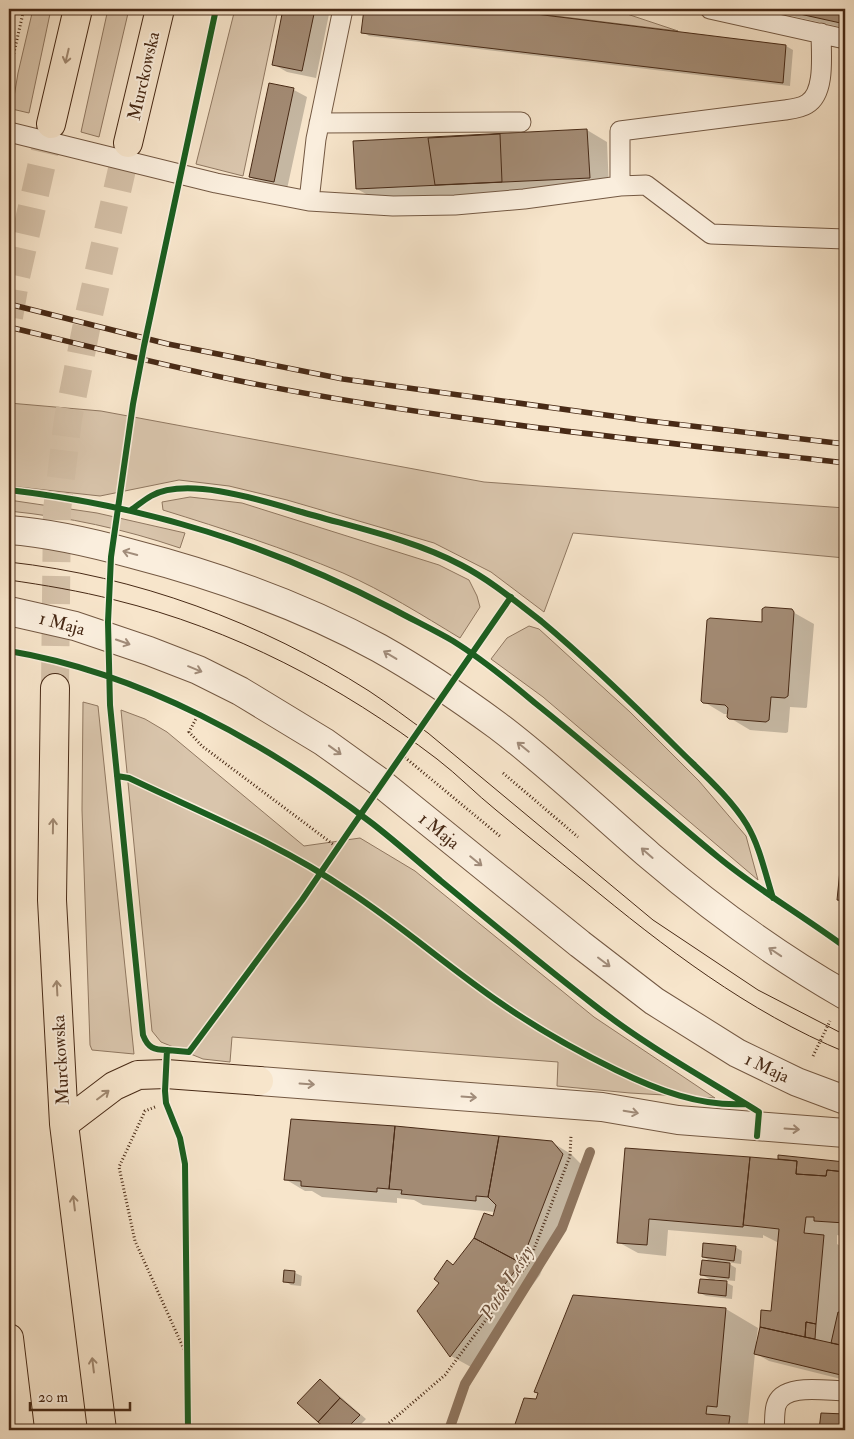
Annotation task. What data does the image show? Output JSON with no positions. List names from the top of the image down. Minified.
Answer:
{"streets":{"highway":["Murckowska"],"street":["1 Maja"]},"one_way":["Murckowska"],"water":["Potok Leśny"],"scale_bar":"20 m"}
